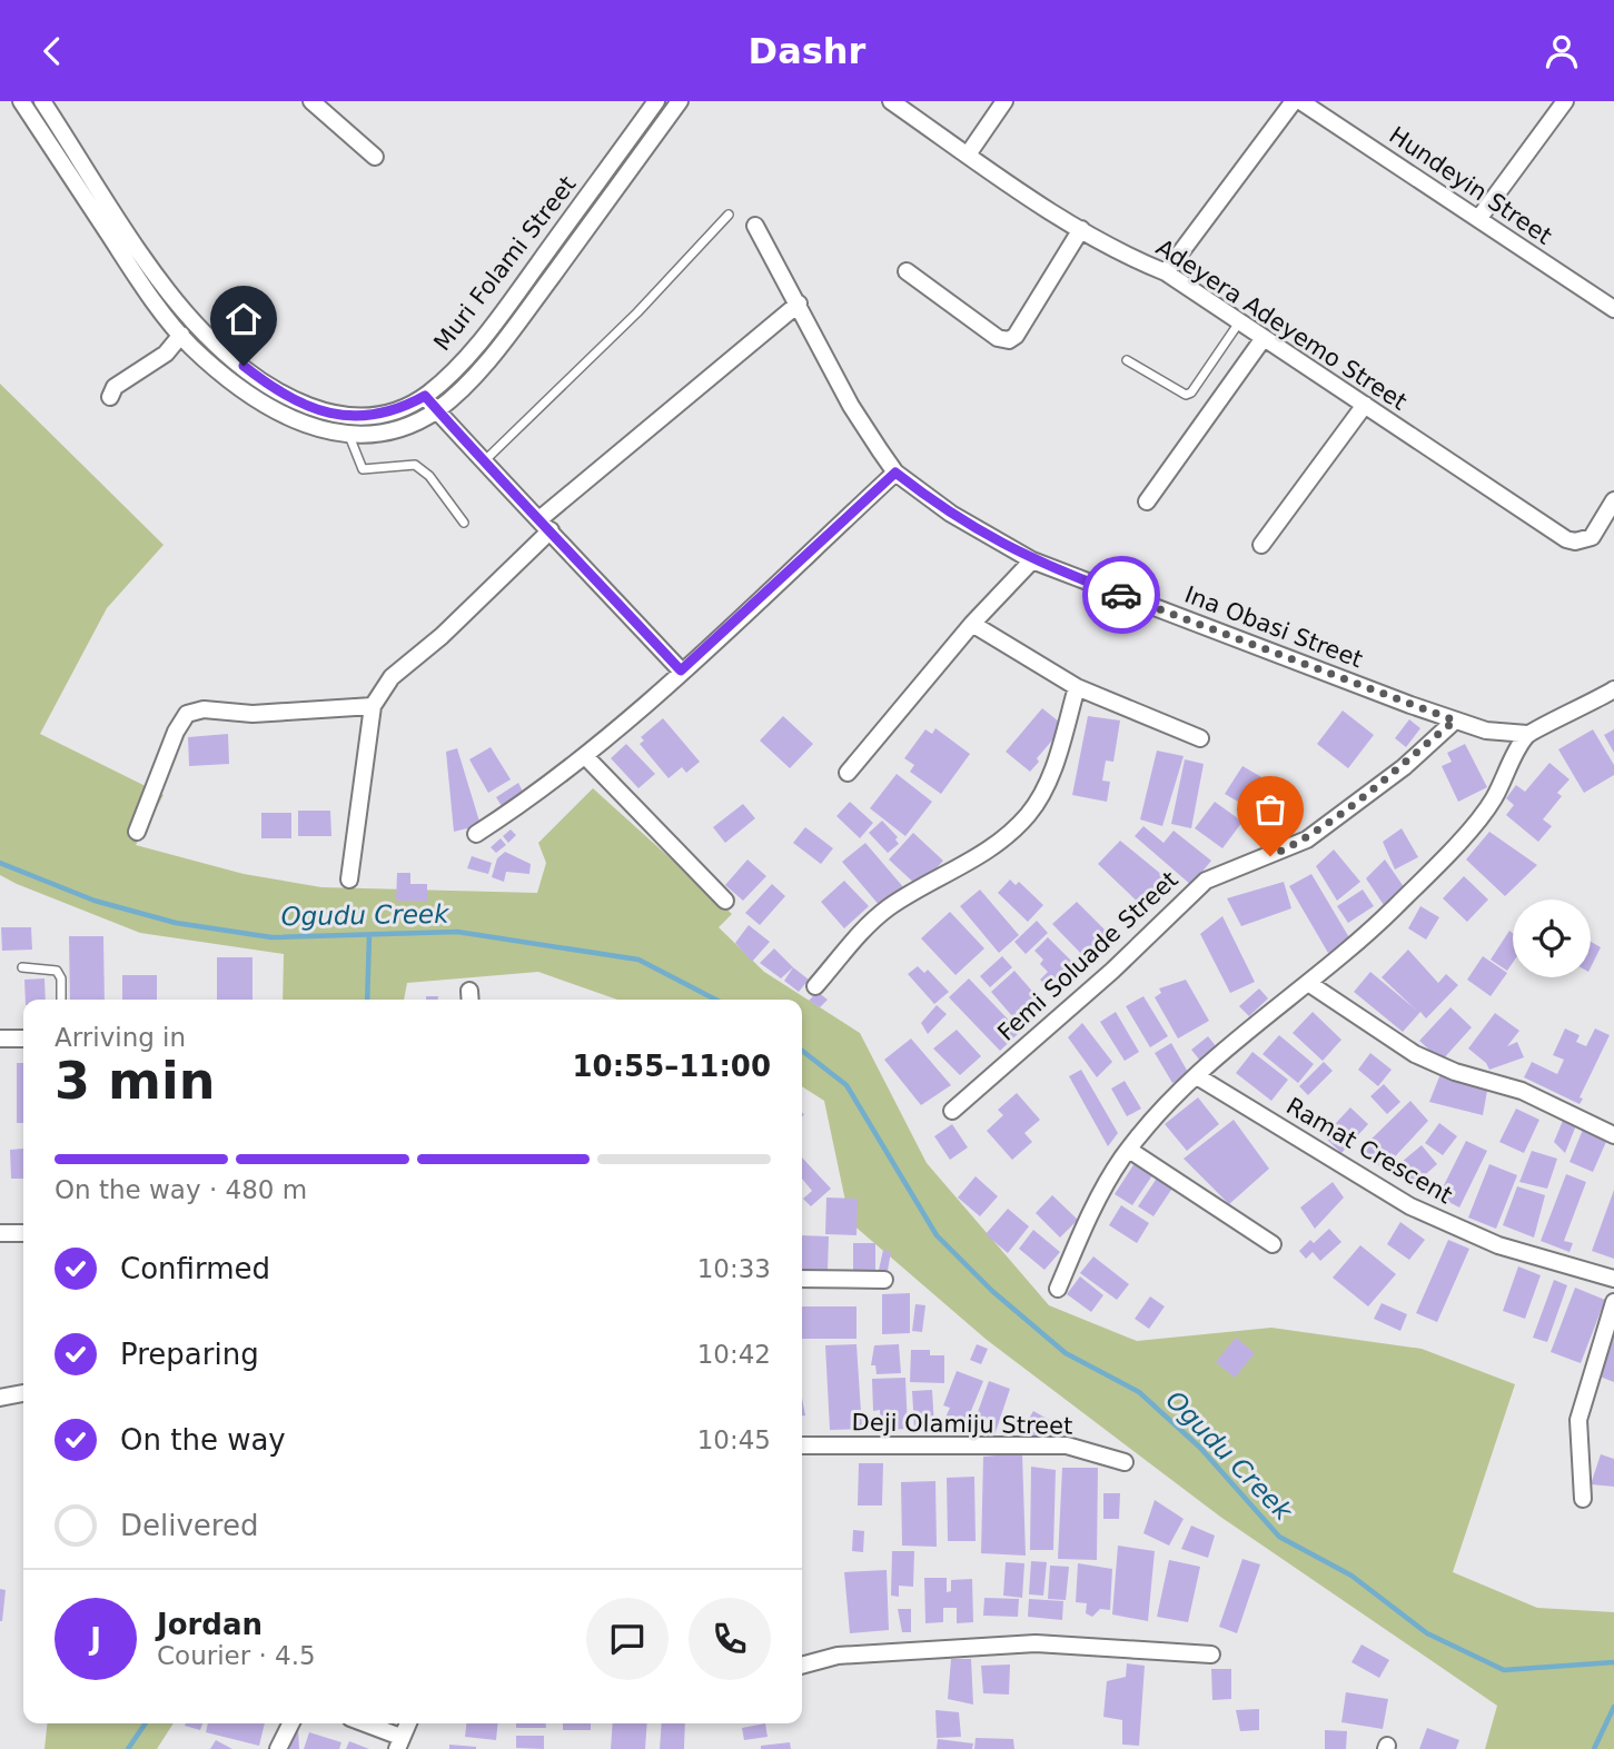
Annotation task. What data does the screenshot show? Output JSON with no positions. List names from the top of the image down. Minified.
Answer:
{"streets":{"street":["Hundeyin Street","Muri Folami Street","Adeyera Adeyemo Street","Ina Obasi Street","Femi Soluade Street","Ramat Crescent","Deji Olamiju Street"]},"crossings":[["Ina Obasi Street","Femi Soluade Street"]],"water":["Ogudu Creek"],"page":{"header":"Dashr","heading":["3 min","Arriving in","10:55–11:00"],"panel":["Jordan","Courier · 4.5"],"bar":"On the way · 480 m","list":[["Confirmed","10:33"],["Preparing","10:42"],["On the way","10:45"],"Delivered"],"round":"J"}}
